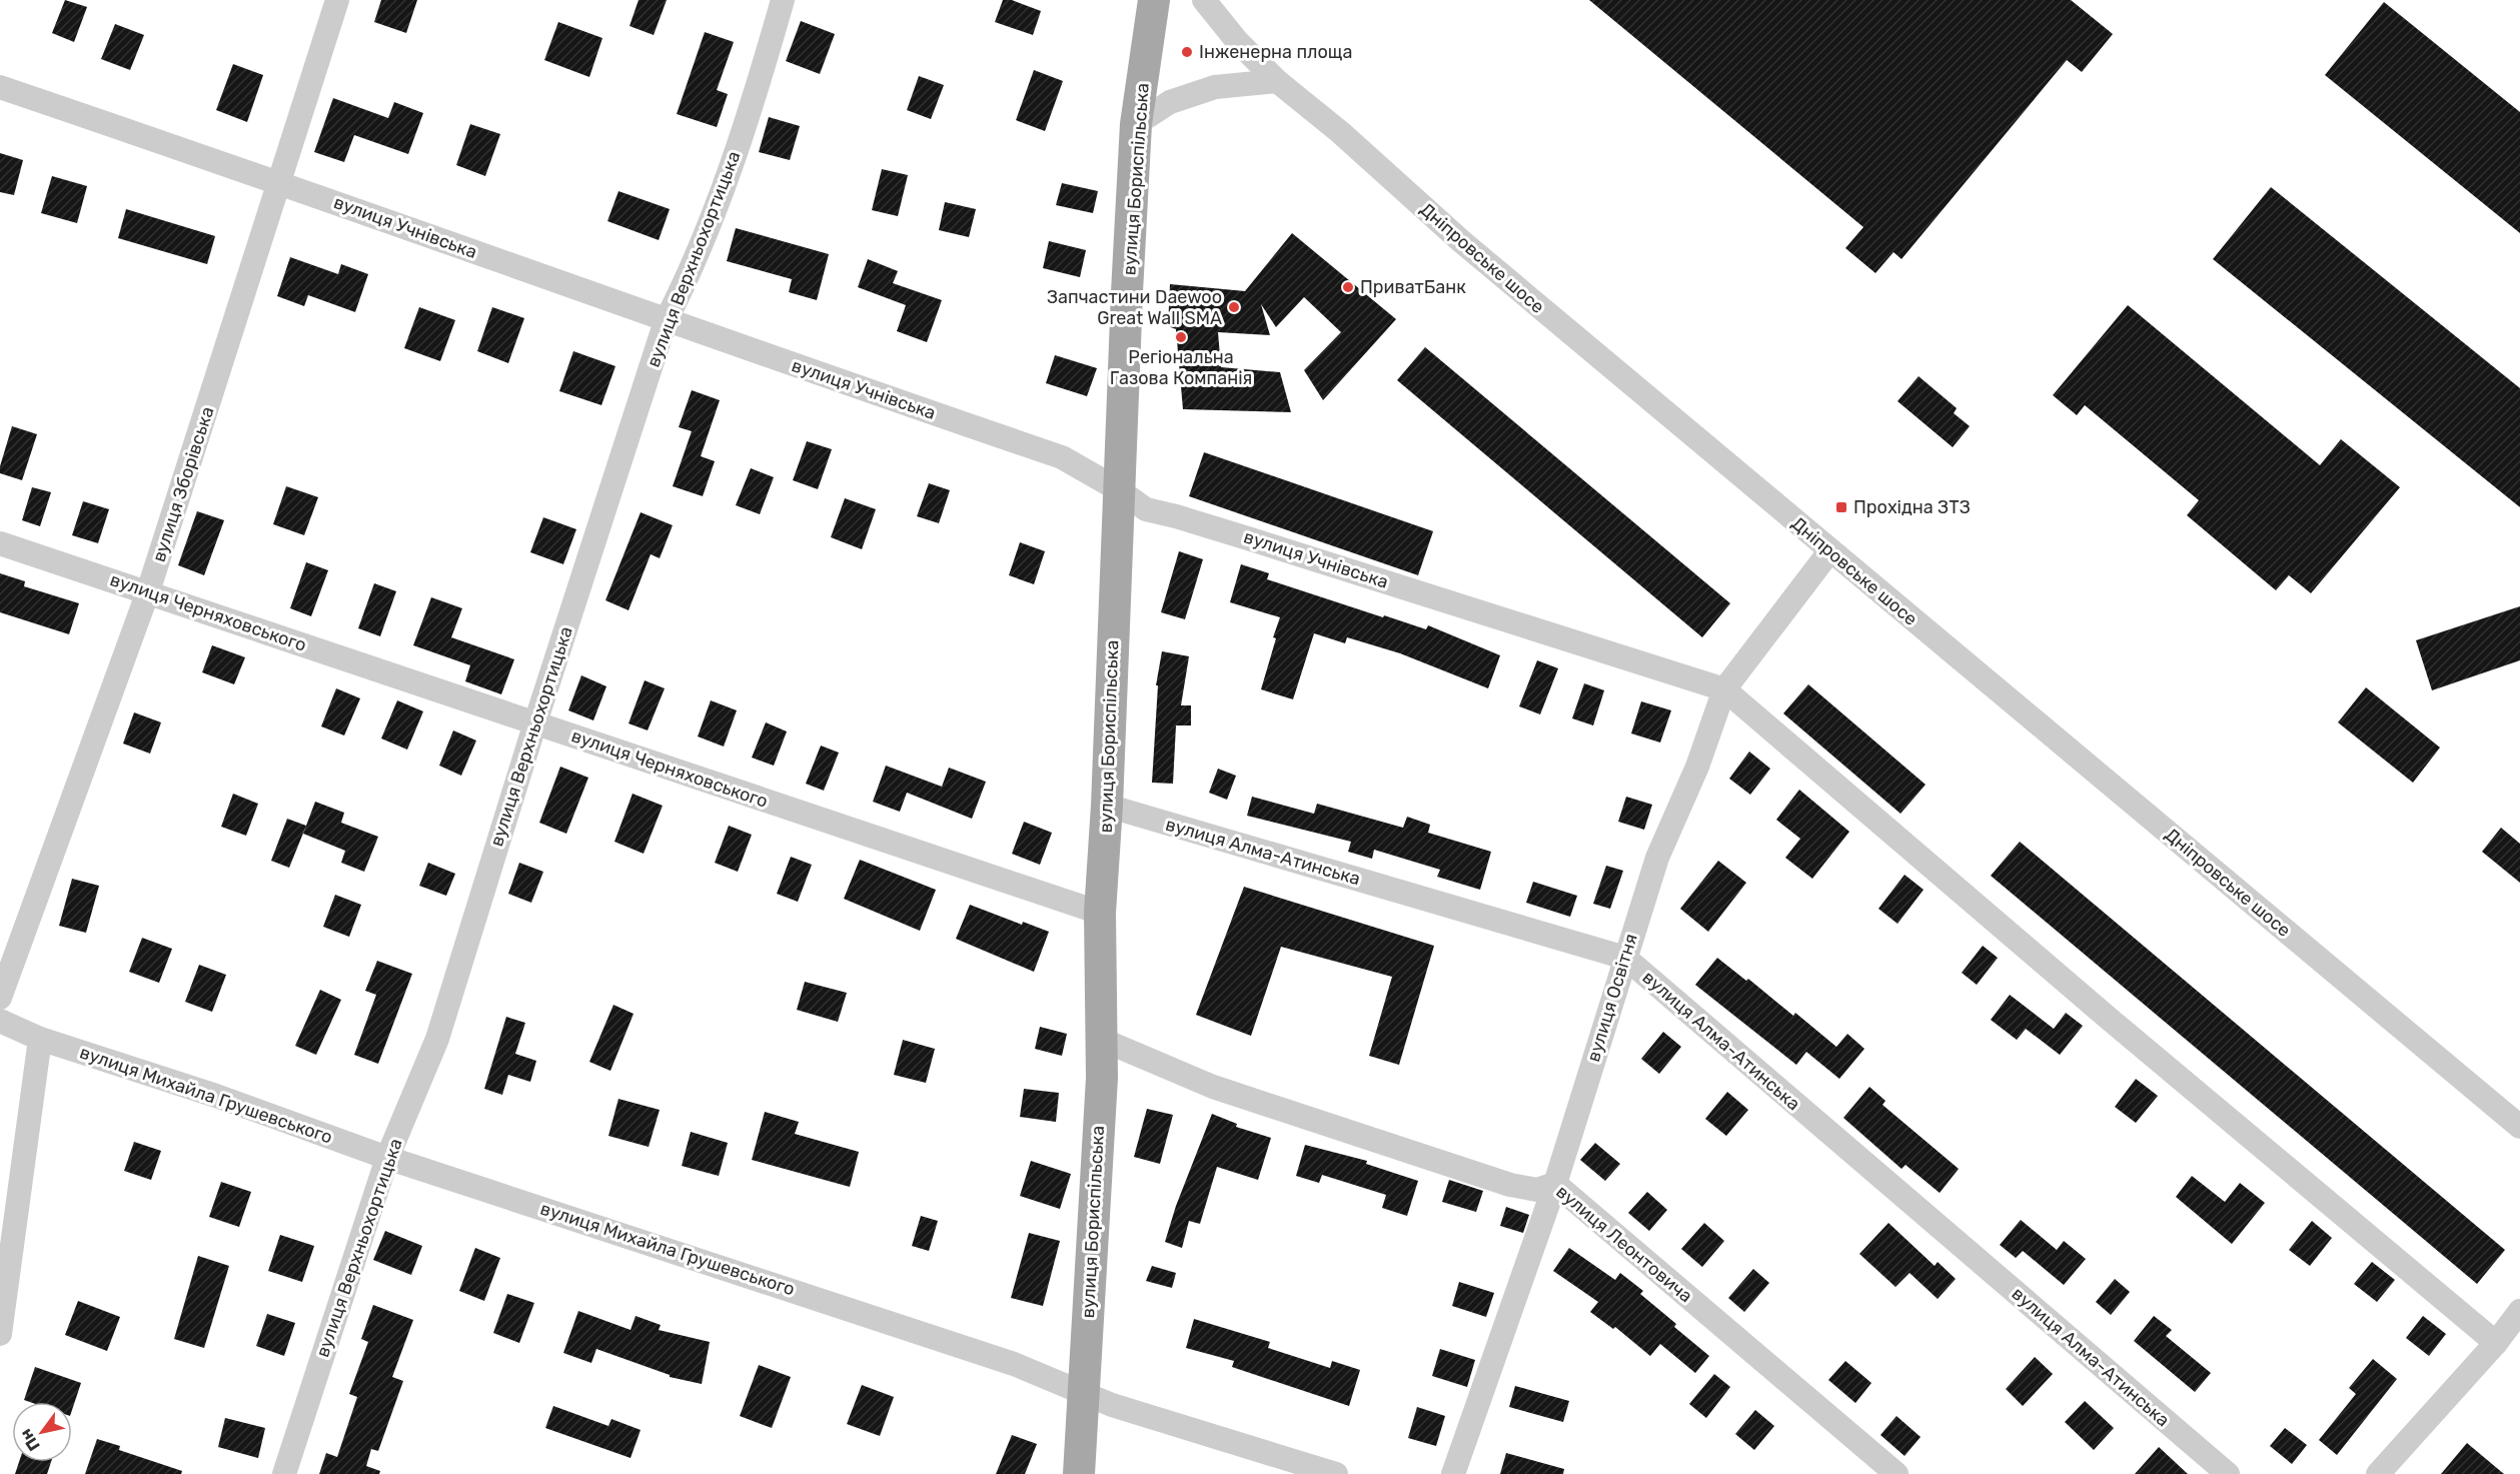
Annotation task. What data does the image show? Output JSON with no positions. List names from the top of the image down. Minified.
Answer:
{"streets":{"main road":["вулиця Бориспільська"],"street":["вулиця Учнівська","Дніпровське шосе","вулиця Верхньохортицька","вулиця Зборівська","вулиця Черняховського","вулиця Алма-Атинська","вулиця Освітня","вулиця Михайла Грушевського","вулиця Леонтовича"]},"crossings":[["вулиця Бориспільська","вулиця Учнівська"],["вулиця Бориспільська","вулиця Черняховського"],["вулиця Бориспільська","вулиця Алма-Атинська"],["вулиця Бориспільська","вулиця Михайла Грушевського"],["вулиця Бориспільська","вулиця Леонтовича"],["вулиця Учнівська","вулиця Верхньохортицька"],["вулиця Учнівська","вулиця Зборівська"],["вулиця Учнівська","вулиця Освітня"],["Дніпровське шосе","вулиця Освітня"],["вулиця Верхньохортицька","вулиця Черняховського"],["вулиця Верхньохортицька","вулиця Михайла Грушевського"],["вулиця Зборівська","вулиця Черняховського"],["вулиця Алма-Атинська","вулиця Освітня"],["вулиця Освітня","вулиця Леонтовича"]],"places":{"other":["Інженерна площа","ПриватБанк","Запчастини Daewoo Great Wall SMA","Регіональна Газова Компанія"],"transit":["Прохідна ЗТЗ"]},"north":"bottom left"}
